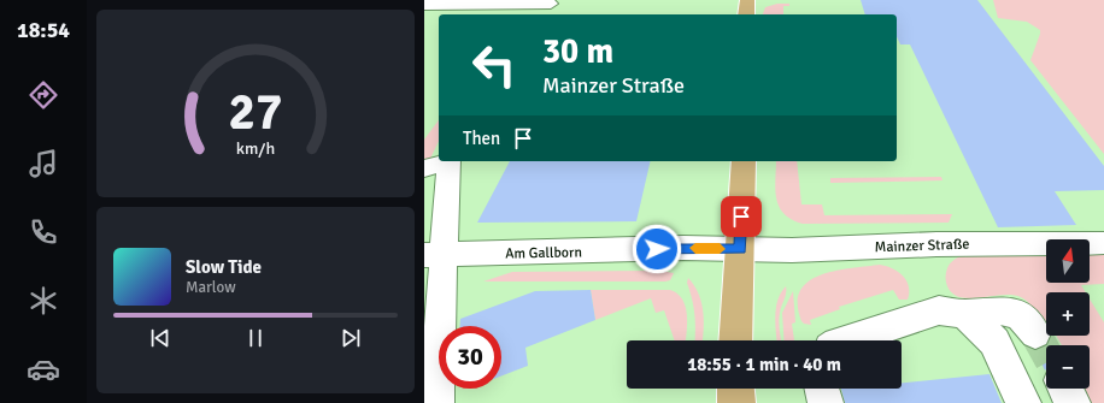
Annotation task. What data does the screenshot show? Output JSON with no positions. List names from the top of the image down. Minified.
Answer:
{"streets":{"street":["Mainzer Straße","Am Gallborn"]},"crossings":[["Mainzer Straße","Am Gallborn"]],"north":"top","page":{"tabs":"18:54","turn":["30 m","Mainzer Straße"],"then":"Then","map_buttons":["+","−"],"song":["Slow Tide","Marlow"],"limit":"30","trip":"18:55 · 1 min · 40 m","gauge":["27","km/h"]}}
